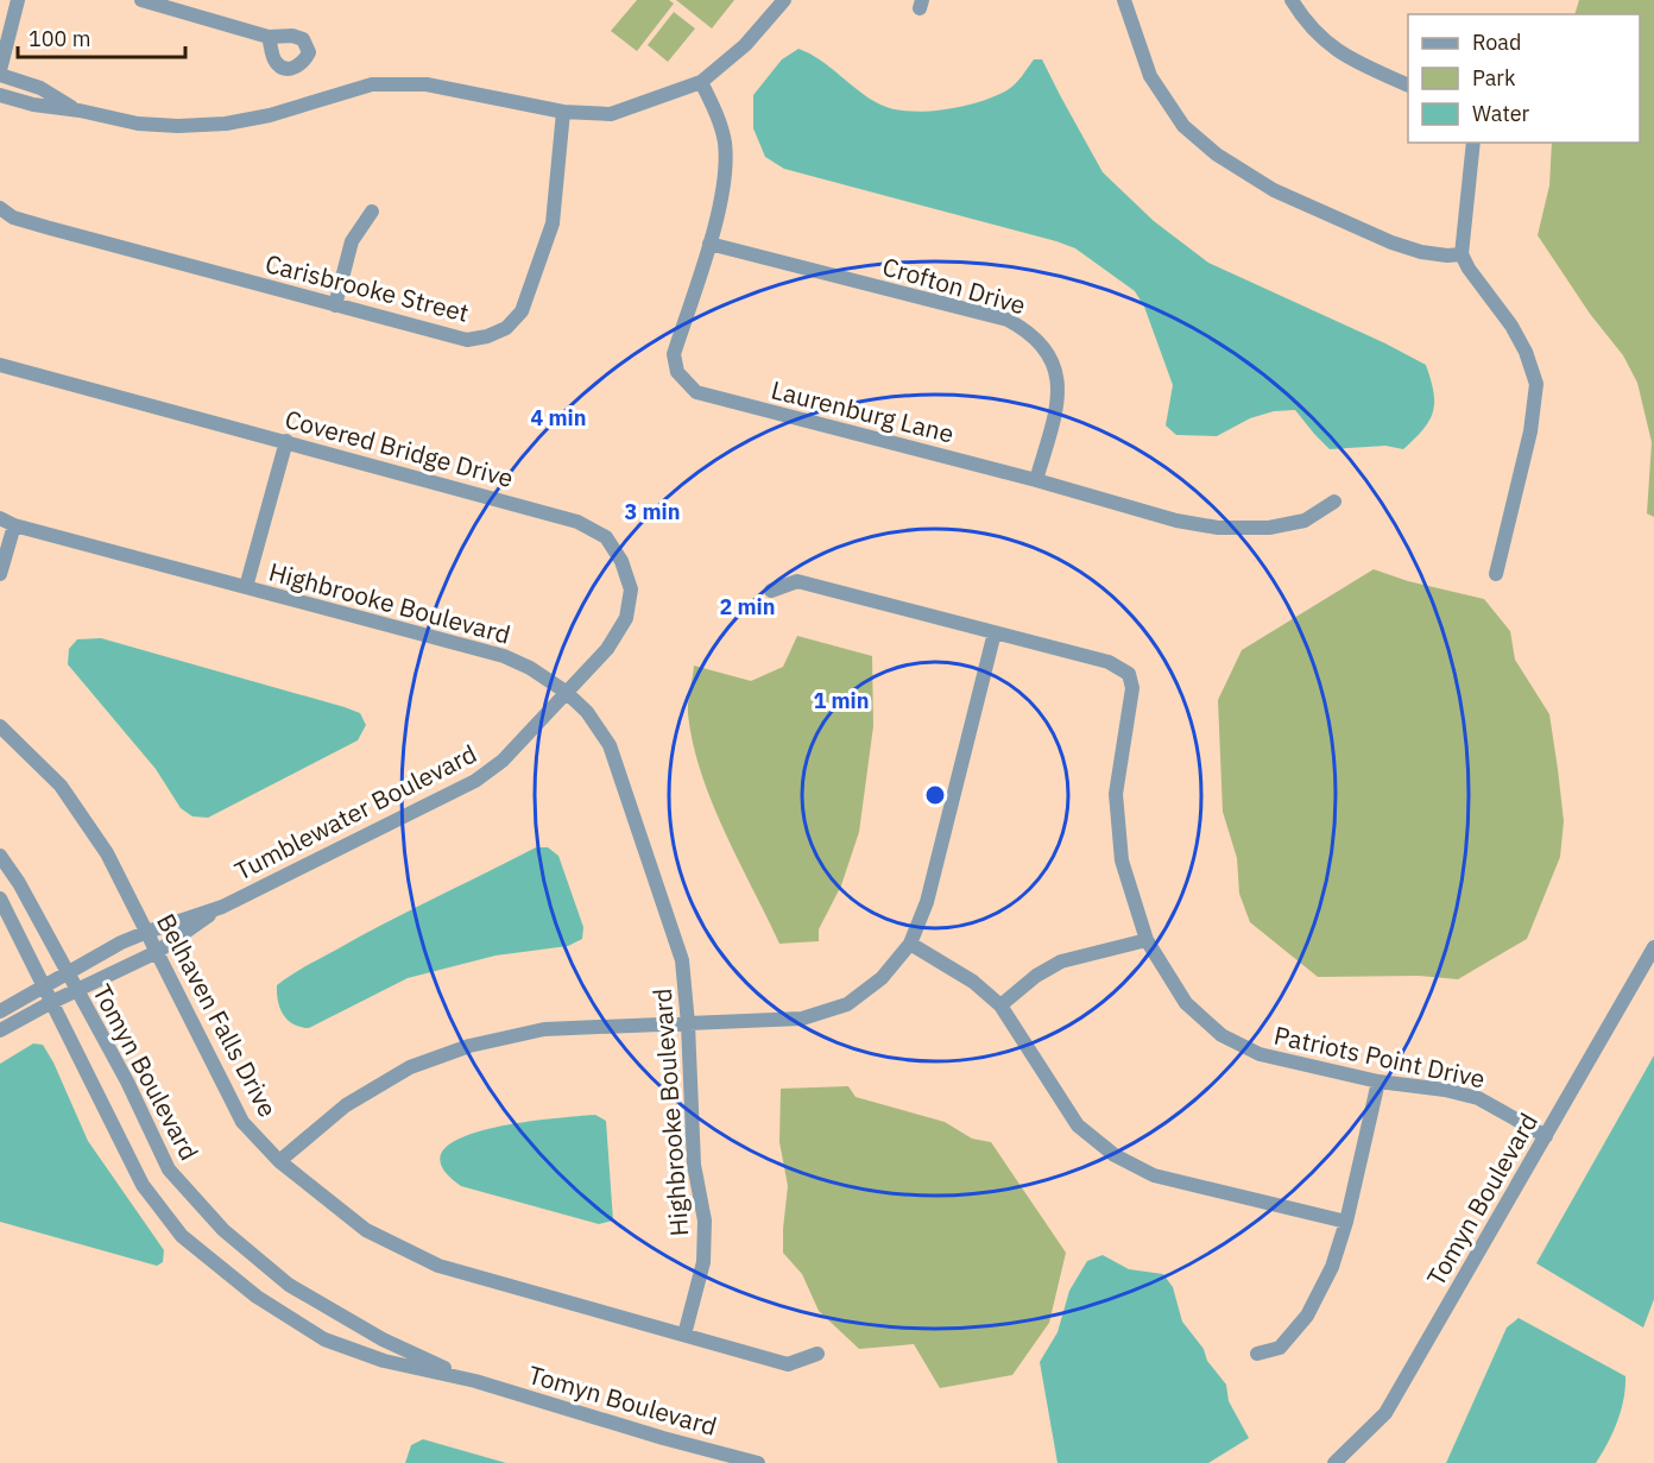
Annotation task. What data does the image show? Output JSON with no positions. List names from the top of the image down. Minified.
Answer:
{"streets":{"street":["Crofton Drive","Carisbrooke Street","Laurenburg Lane","Covered Bridge Drive","Highbrooke Boulevard","Tumblewater Boulevard","Belhaven Falls Drive","Patriots Point Drive","Tomyn Boulevard"]},"crossings":[["Crofton Drive","Laurenburg Lane"],["Covered Bridge Drive","Highbrooke Boulevard"],["Covered Bridge Drive","Tumblewater Boulevard"],["Highbrooke Boulevard","Tumblewater Boulevard"],["Highbrooke Boulevard","Belhaven Falls Drive"],["Tumblewater Boulevard","Belhaven Falls Drive"],["Tumblewater Boulevard","Tomyn Boulevard"],["Patriots Point Drive","Tomyn Boulevard"]],"legend":["Road","Park","Water"],"scale_bar":"100 m","rings":["4 min","3 min","2 min","1 min"]}
